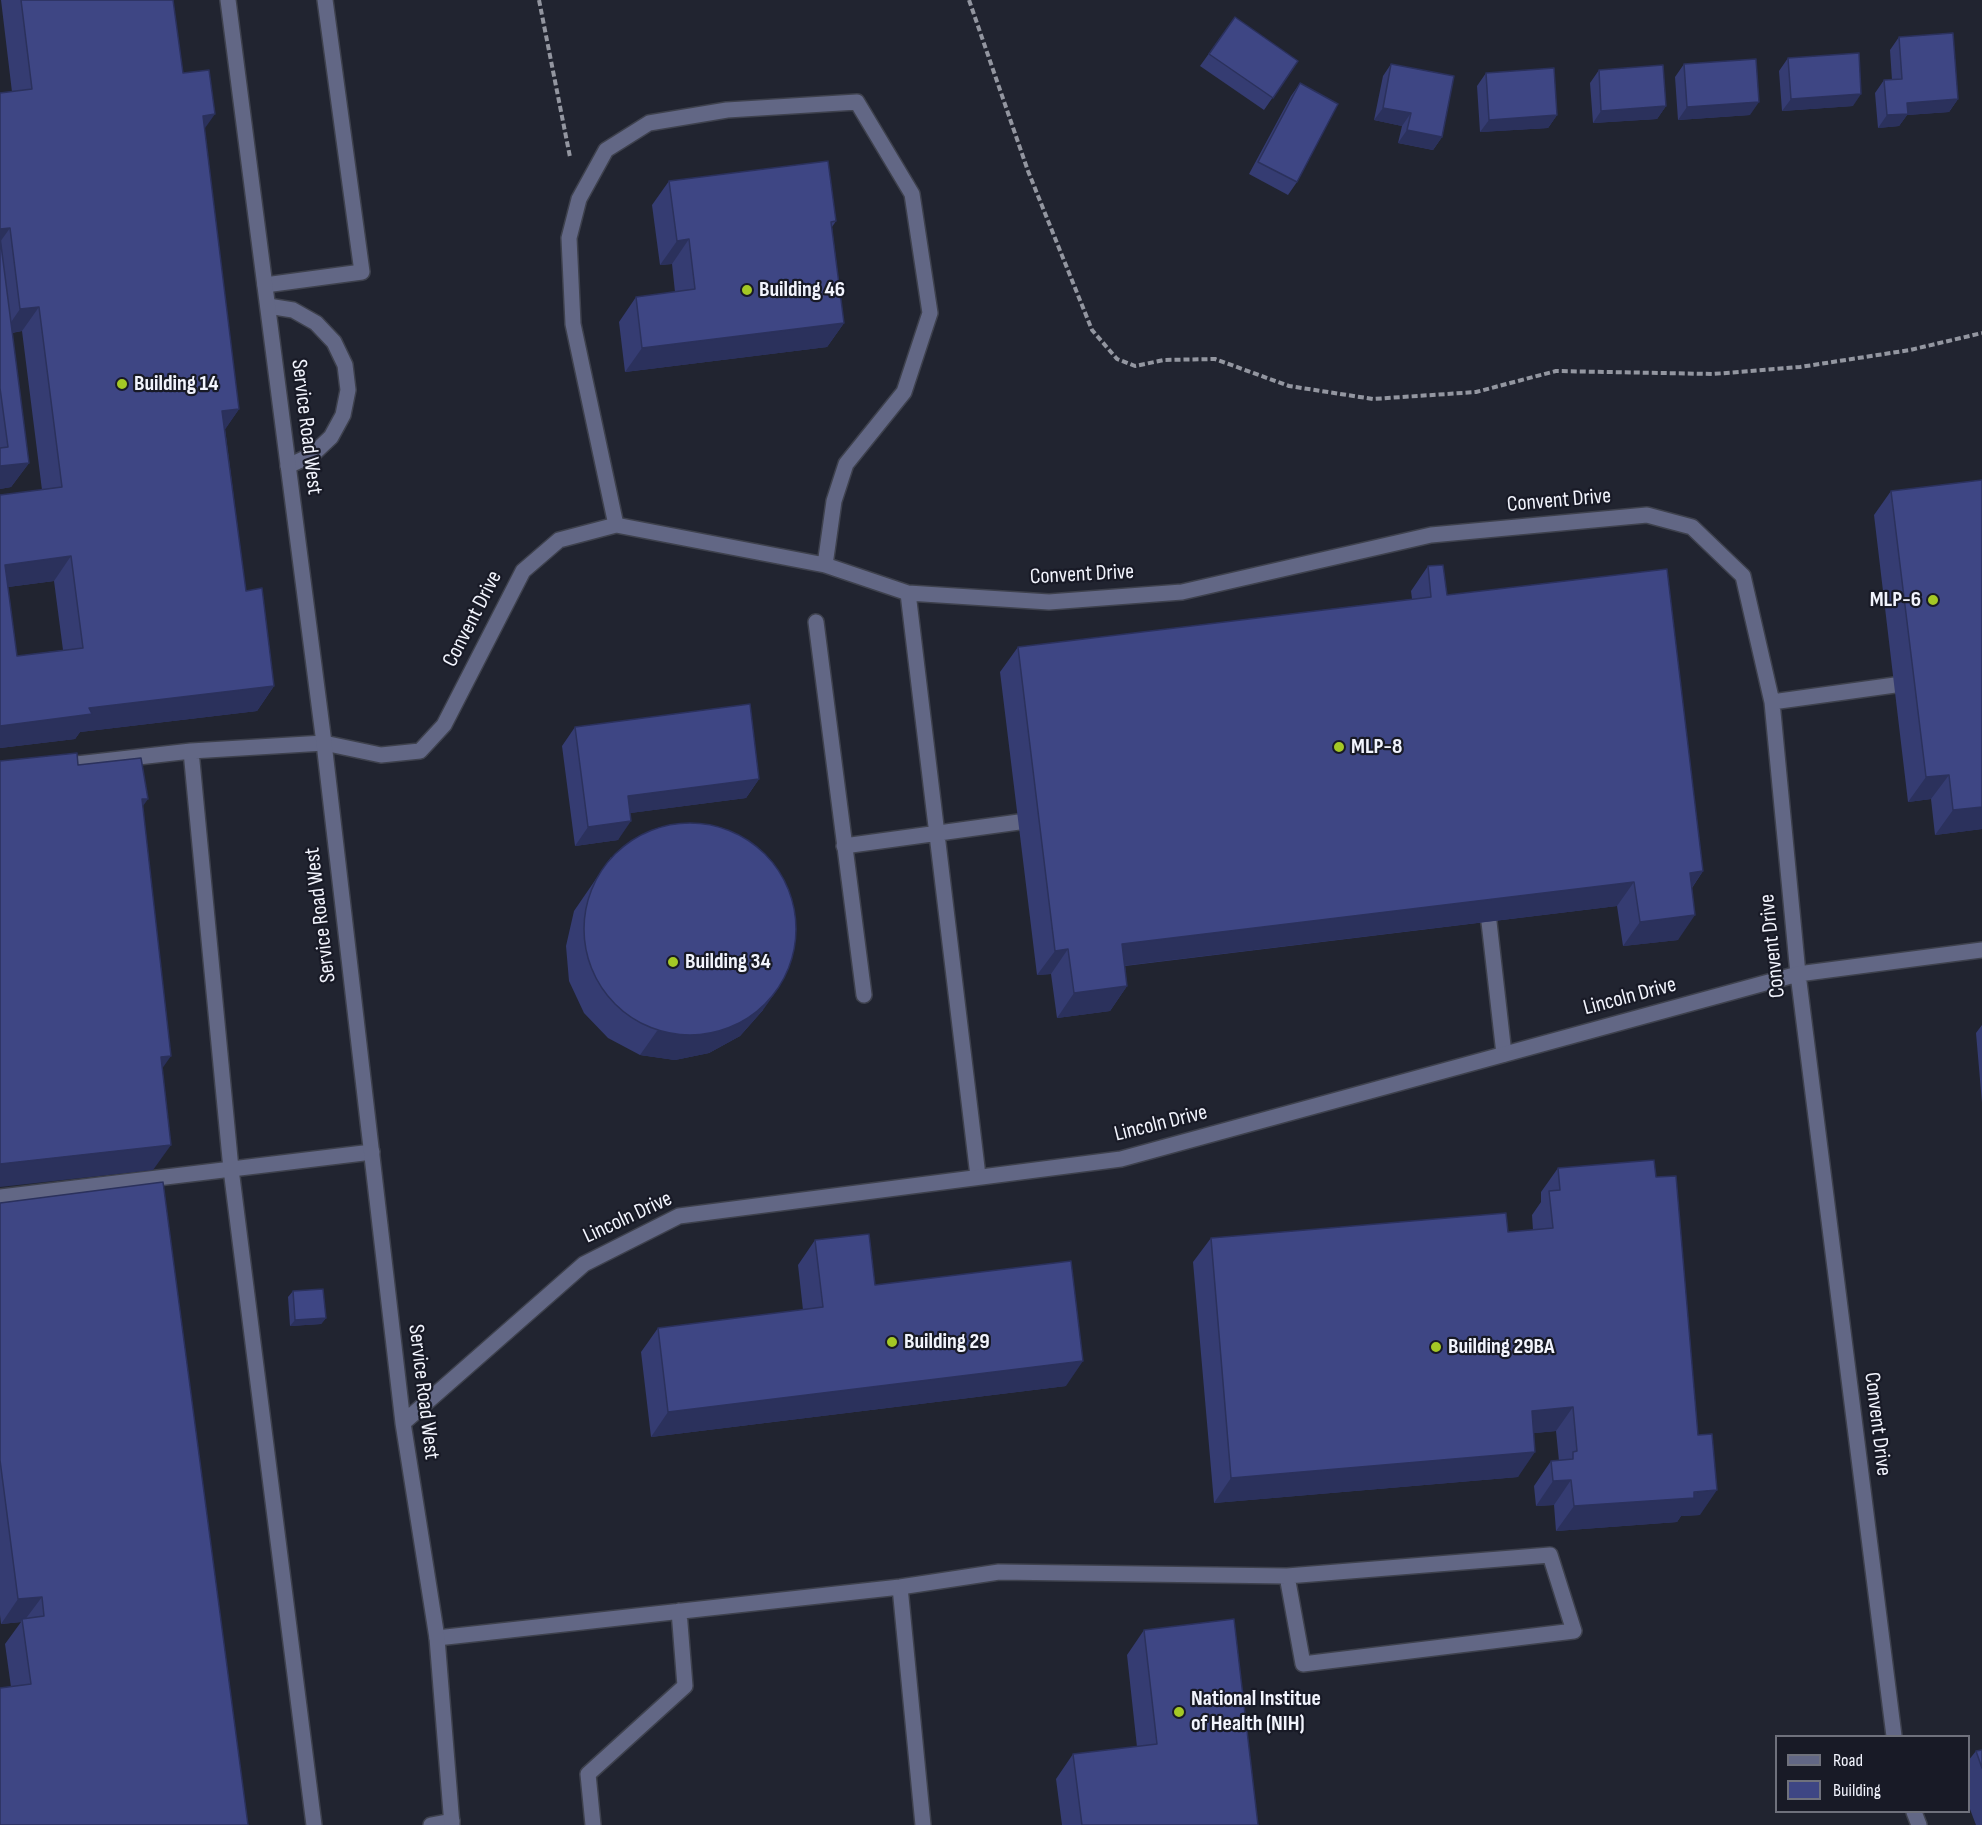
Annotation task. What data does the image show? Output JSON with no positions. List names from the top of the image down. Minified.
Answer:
{"streets":{"street":["Service Road West","Convent Drive","Lincoln Drive"]},"crossings":[["Service Road West","Convent Drive"],["Service Road West","Lincoln Drive"],["Convent Drive","Lincoln Drive"]],"places":["Building 46","Building 14","MLP-6","MLP-8","Building 34","Building 29","Building 29BA","National Institue of Health (NIH)"],"legend":["Road","Building"]}
